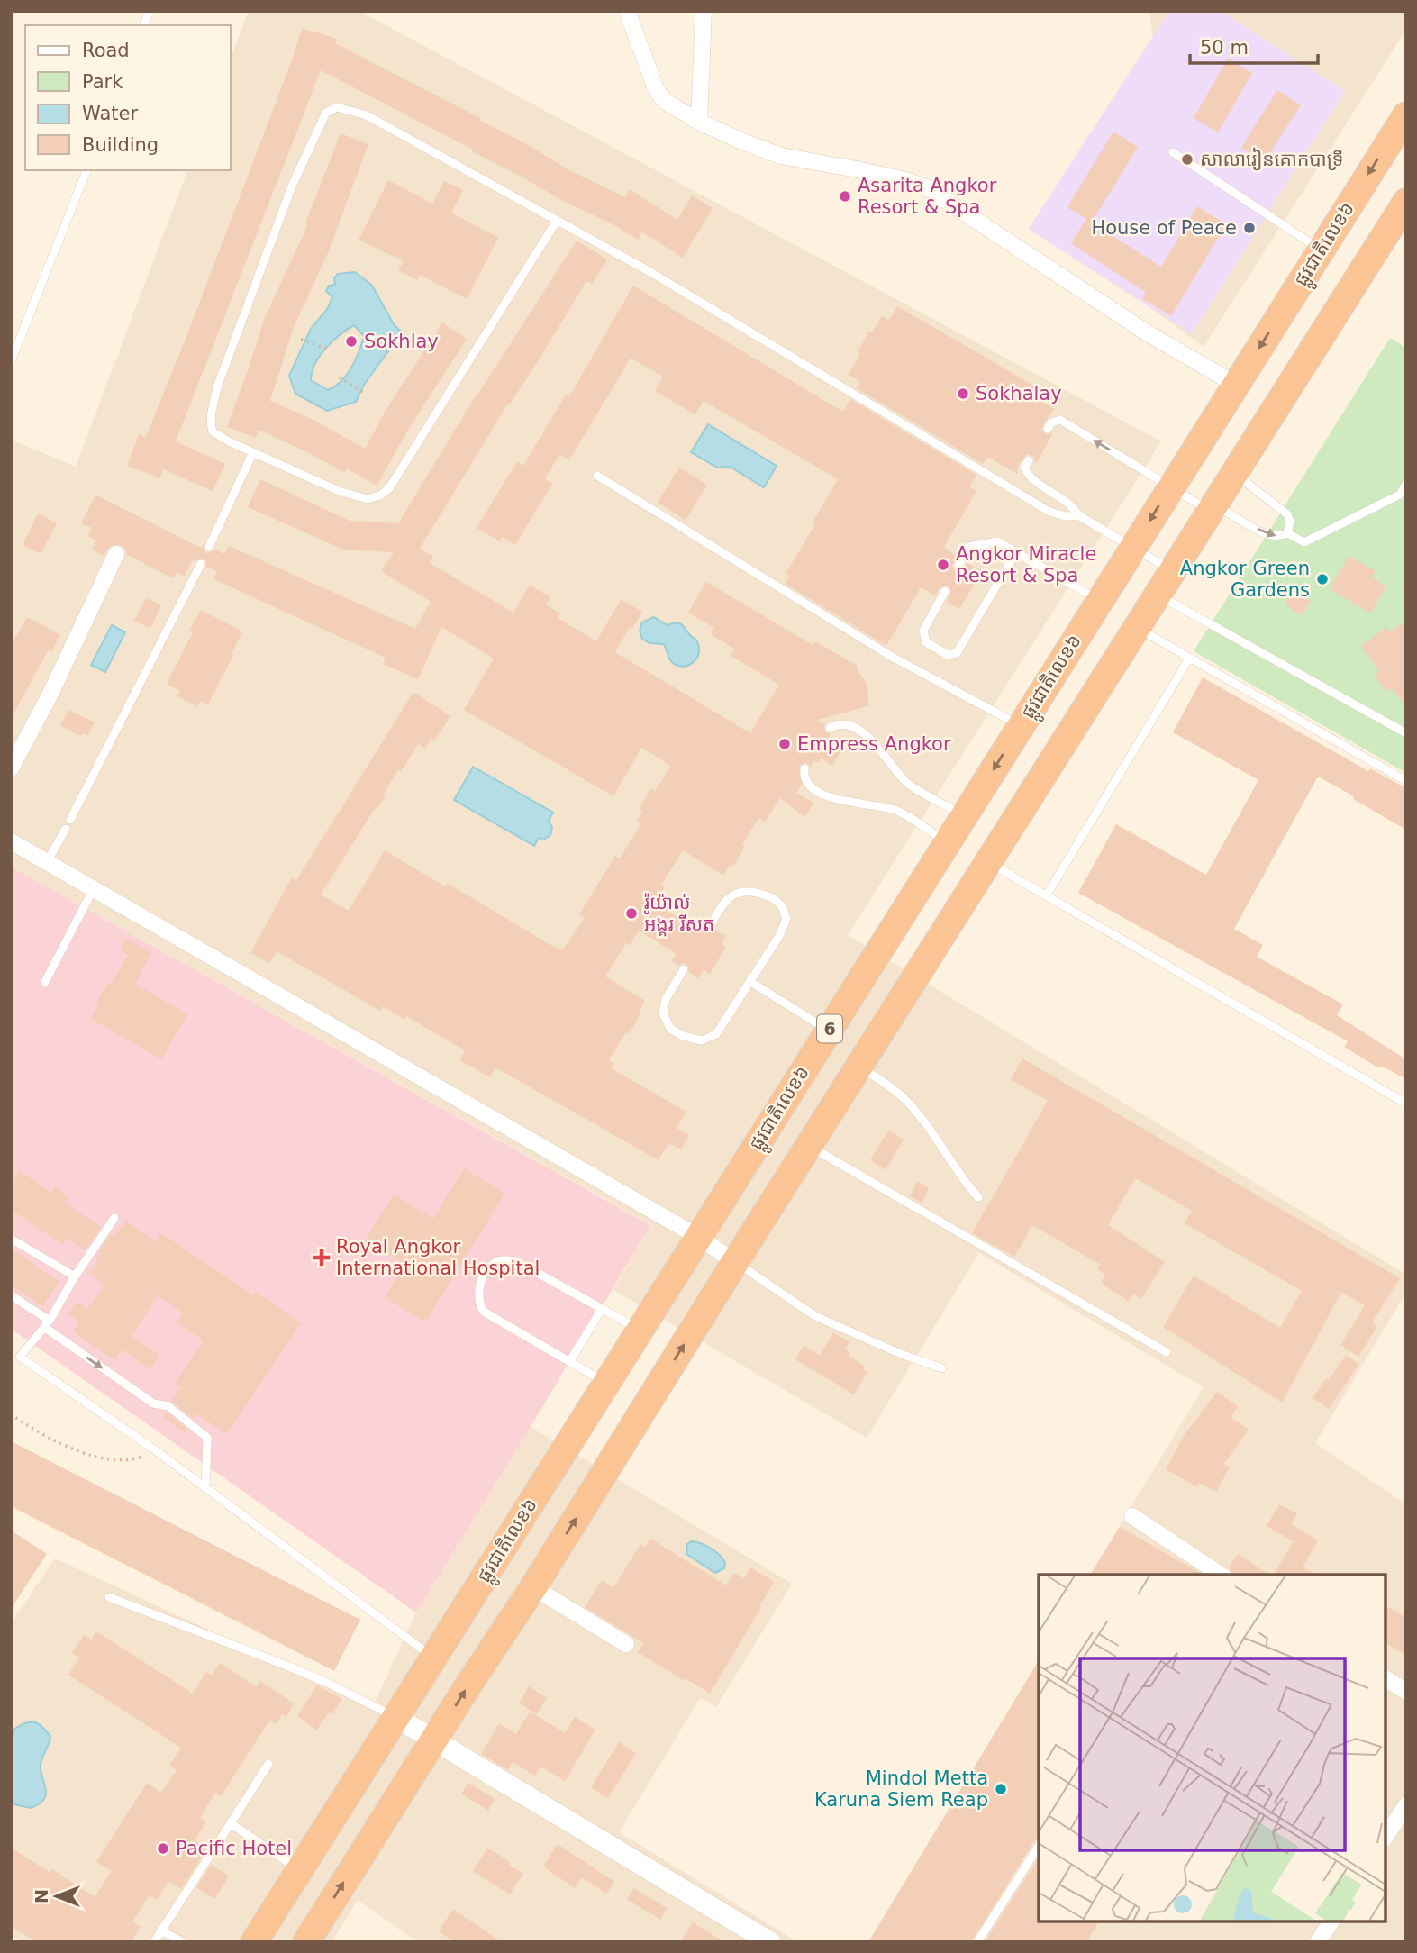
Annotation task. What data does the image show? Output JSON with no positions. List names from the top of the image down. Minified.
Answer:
{"streets":{"highway":["ផ្លូវជាតិលេខ៦","6"]},"places":{"other":["សាលារៀនគោកបាទ្រី","Asarita Angkor Resort & Spa","House of Peace","Sokhlay","Sokhalay","Angkor Miracle Resort & Spa","Angkor Green Gardens","Empress Angkor","រ៉ូយ៉ាល់ អង្គរ រីសត","Mindol Metta Karuna Siem Reap","Pacific Hotel"],"health":["Royal Angkor International Hospital"]},"legend":["Road","Park","Water","Building"],"scale_bar":"50 m","north":"left"}
